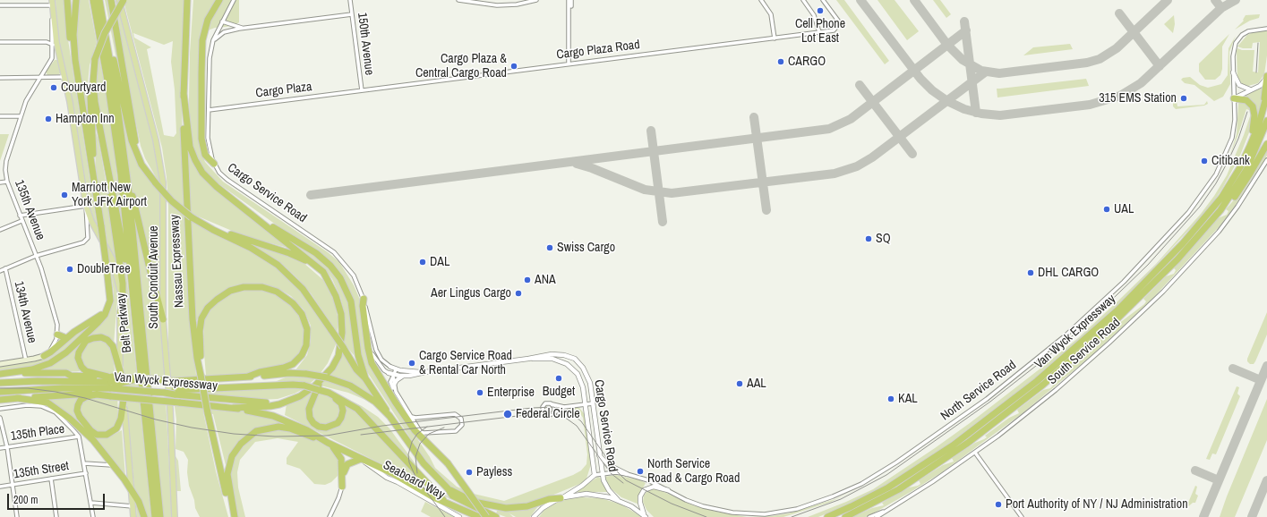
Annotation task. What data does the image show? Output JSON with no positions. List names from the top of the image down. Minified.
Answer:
{"streets":{"highway":["Nassau Expressway","Belt Parkway","Van Wyck Expressway"],"main road":["South Conduit Avenue"],"street":["150th Avenue","Cargo Plaza Road","Cargo Plaza","Cargo Service Road","135th Avenue","134th Avenue","South Service Road","North Service Road","135th Place","135th Street","Seaboard Way"]},"crossings":[["150th Avenue","Cargo Plaza Road"],["150th Avenue","Cargo Plaza"],["Cargo Plaza Road","Cargo Plaza"],["Cargo Plaza","Cargo Service Road"],["Cargo Service Road","North Service Road"]],"places":["Cell Phone Lot East","CARGO","Cargo Plaza & Central Cargo Road","Courtyard","315 EMS Station","Hampton Inn","Citibank","Marriott New York JFK Airport","UAL","SQ","Swiss Cargo","DAL","DoubleTree","DHL CARGO","ANA","Aer Lingus Cargo","Cargo Service Road & Rental Car North","Budget","AAL","Enterprise","KAL","Federal Circle","North Service Road & Cargo Road","Payless","Port Authority of NY / NJ Administration"],"scale_bar":"200 m"}
